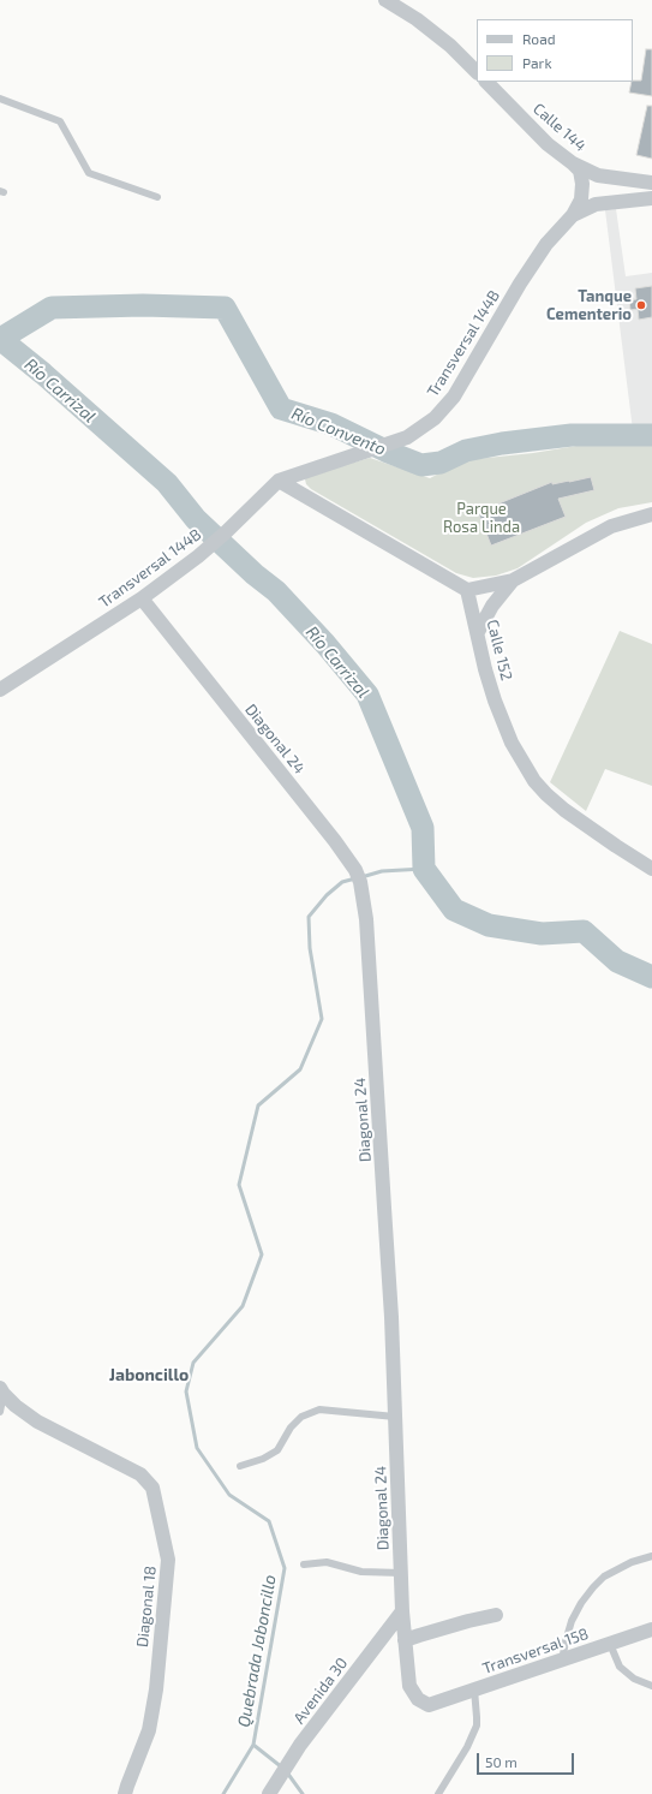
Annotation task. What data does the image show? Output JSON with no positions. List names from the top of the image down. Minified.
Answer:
{"streets":{"street":["Calle 144","Transversal 144B","Calle 152","Diagonal 24","Diagonal 18","Transversal 158","Avenida 30"]},"crossings":[["Transversal 144B","Diagonal 24"],["Diagonal 24","Transversal 158"],["Diagonal 24","Avenida 30"]],"districts":["Jaboncillo"],"water":["Río Carrizal","Río Convento","Quebrada Jaboncillo"],"parks":["Parque Rosa Linda"],"places":["Tanque Cementerio"],"legend":["Road","Park"],"scale_bar":"50 m"}
